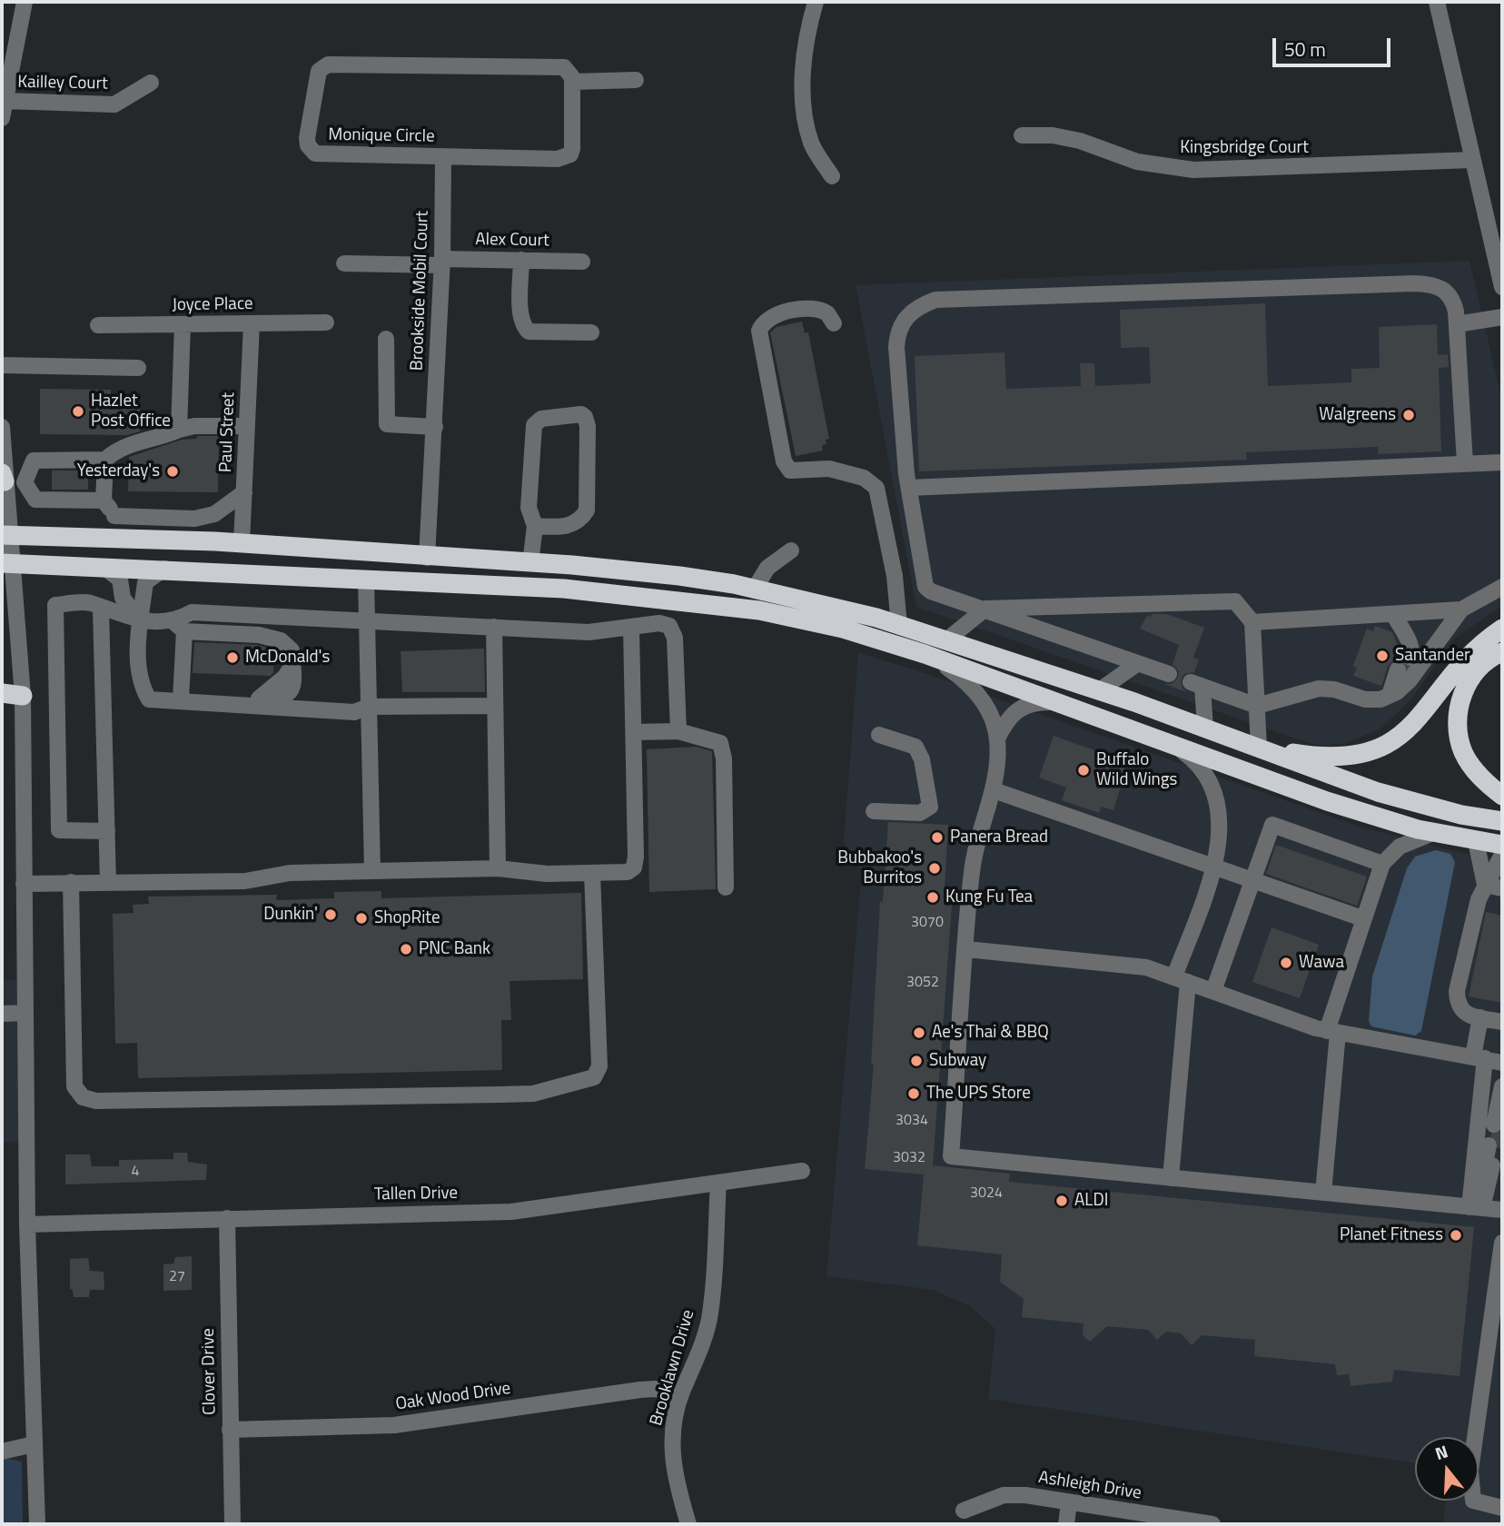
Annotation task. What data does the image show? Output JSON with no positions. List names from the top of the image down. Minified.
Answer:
{"streets":{"street":["Kailley Court","Monique Circle","Kingsbridge Court","Alex Court","Brookside Mobil Court","Joyce Place","Paul Street","Tallen Drive","Brooklawn Drive","Clover Drive","Oak Wood Drive","Ashleigh Drive"]},"crossings":[["Monique Circle","Brookside Mobil Court"],["Alex Court","Brookside Mobil Court"],["Joyce Place","Paul Street"],["Tallen Drive","Brooklawn Drive"],["Tallen Drive","Clover Drive"],["Brooklawn Drive","Oak Wood Drive"],["Clover Drive","Oak Wood Drive"]],"places":["Hazlet Post Office","Walgreens","Yesterday's","Santander","McDonald's","Buffalo Wild Wings","Panera Bread","Bubbakoo's Burritos","Kung Fu Tea","Dunkin'","ShopRite","PNC Bank","Wawa","Ae's Thai & BBQ","Subway","The UPS Store","ALDI","Planet Fitness"],"house_numbers":["3070","3052","3034","3032","4","3024","27"],"scale_bar":"50 m","north":"top"}
